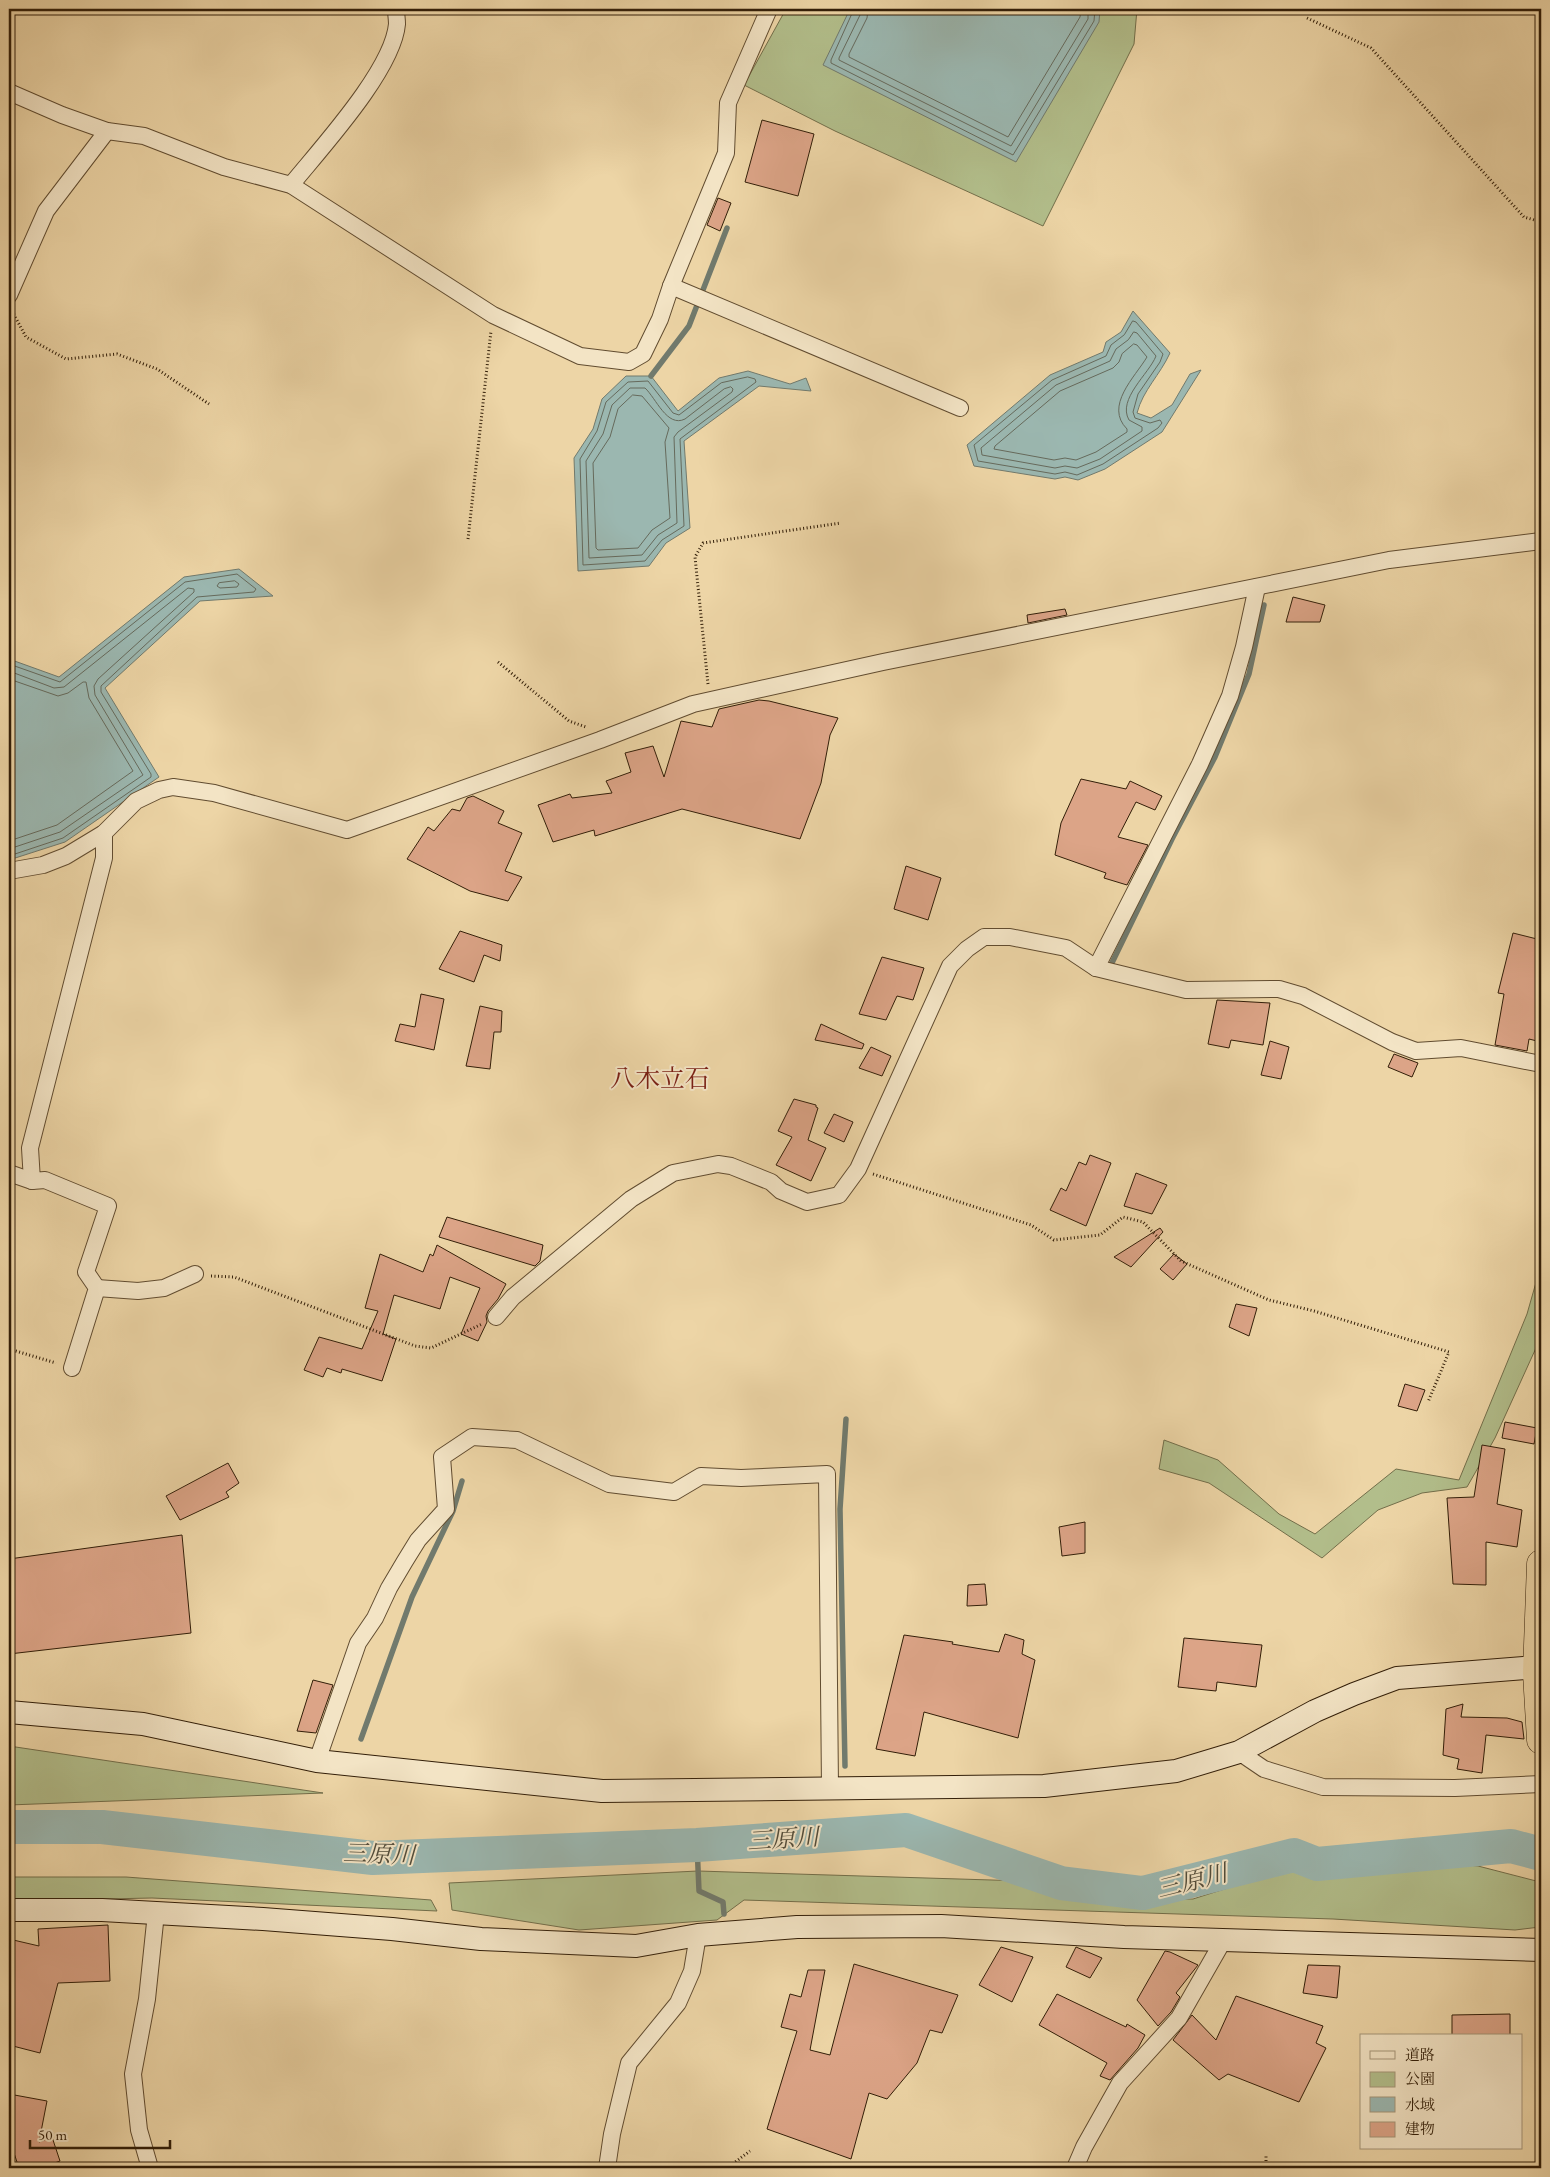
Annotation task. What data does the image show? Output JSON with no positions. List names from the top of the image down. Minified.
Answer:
{"districts":["八木立石"],"water":["三原川"],"legend":["道路","公園","水域","建物"],"scale_bar":"50 m"}
